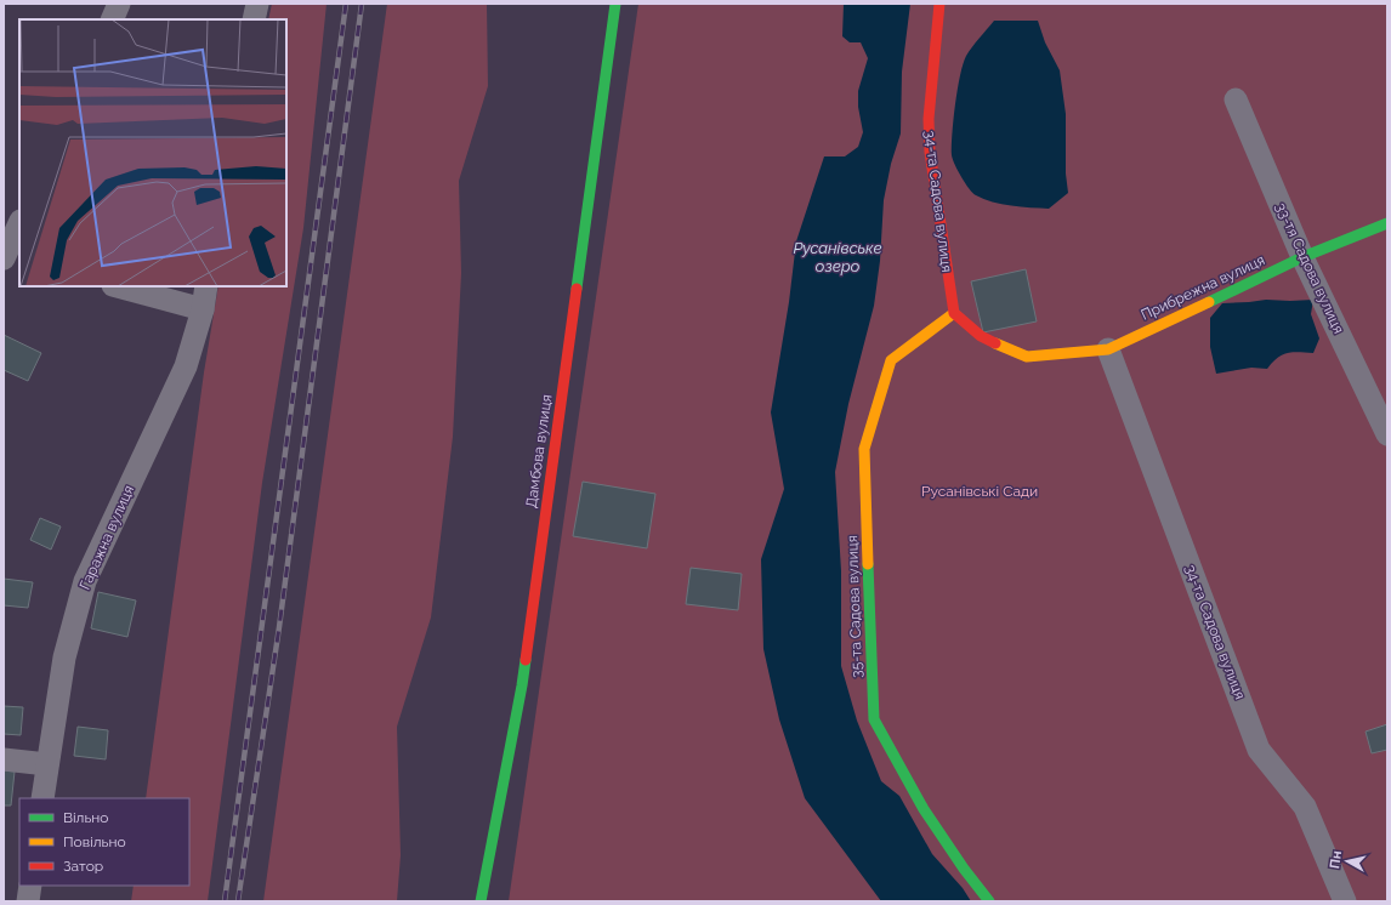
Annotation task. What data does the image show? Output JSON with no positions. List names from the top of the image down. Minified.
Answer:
{"streets":{"street":["34-та Садова вулиця","33-тя Садова вулиця","Прибрежна вулиця","Дамбова вулиця","Гаражна вулиця","35-та Садова вулиця"]},"crossings":[["34-та Садова вулиця","Прибрежна вулиця"],["34-та Садова вулиця","35-та Садова вулиця"],["33-тя Садова вулиця","Прибрежна вулиця"],["Прибрежна вулиця","35-та Садова вулиця"]],"water":["Русанівське озеро"],"parks":["Русанівські Сади"],"legend":["Вільно","Повільно","Затор"],"north":"left"}
